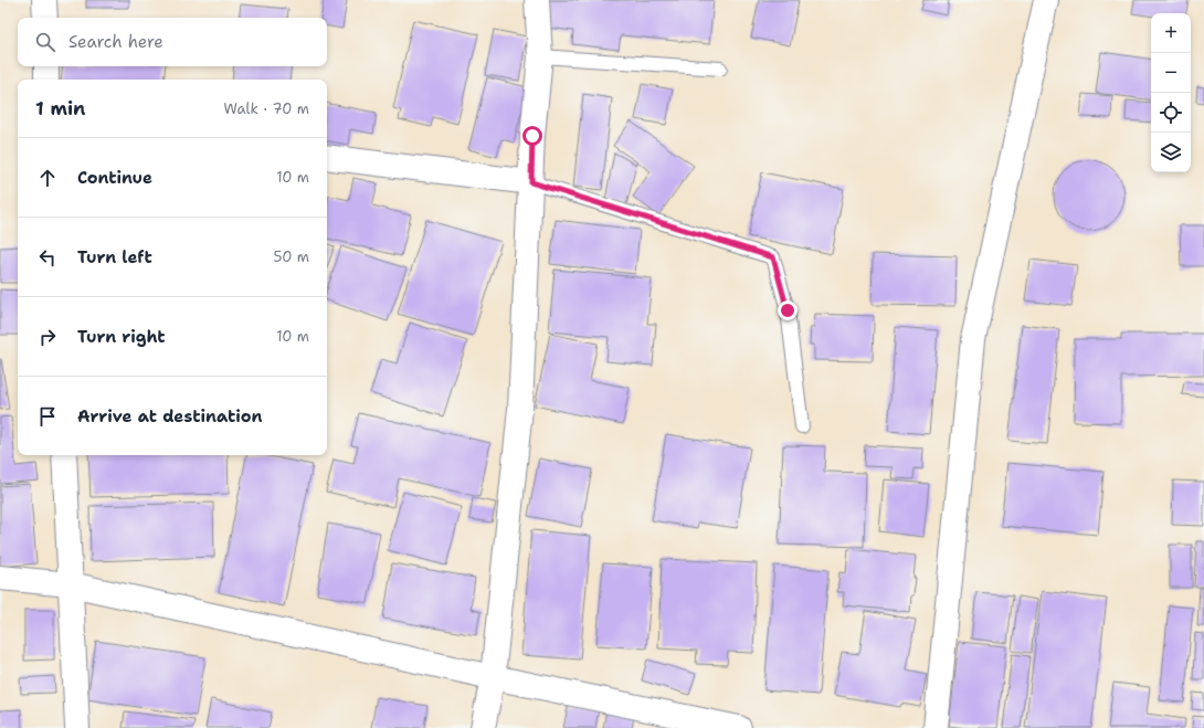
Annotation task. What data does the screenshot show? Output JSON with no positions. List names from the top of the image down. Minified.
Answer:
{"page":{"map_buttons":["+","−"],"search":"Search here","heading":["1 min","Walk · 70 m"],"list":[["Continue","10 m"],["Turn left","50 m"],["Turn right","10 m"],"Arrive at destination"]}}
